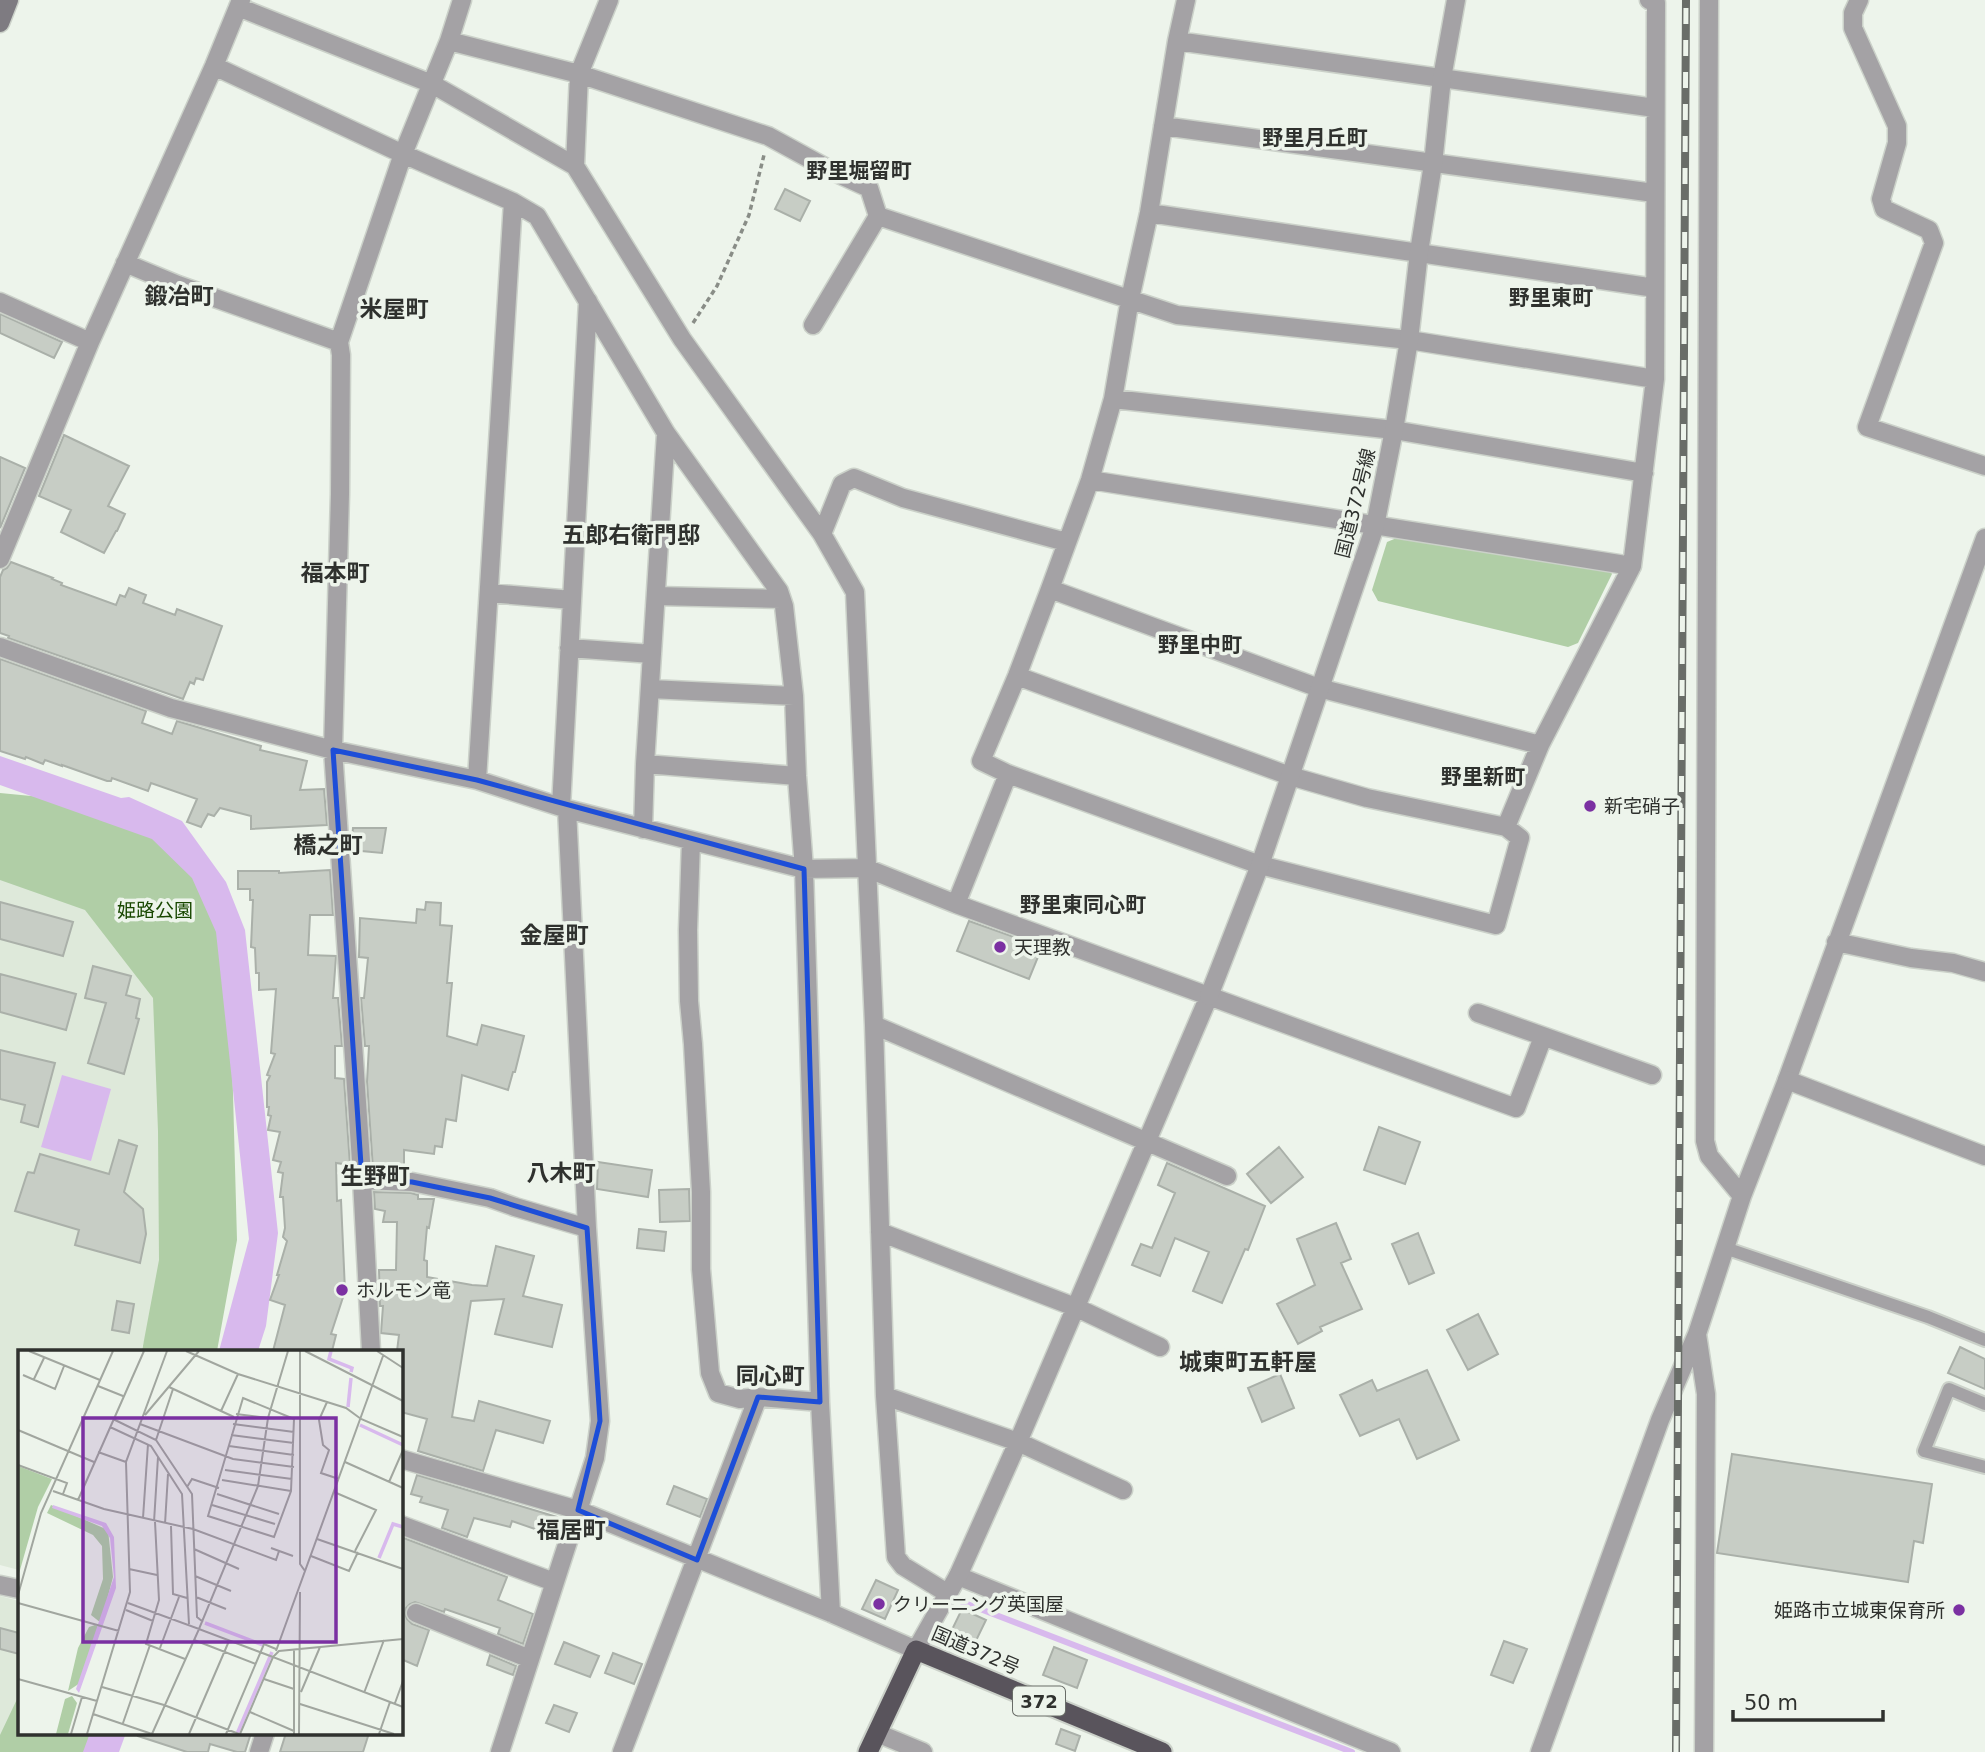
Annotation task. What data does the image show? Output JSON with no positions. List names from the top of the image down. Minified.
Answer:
{"streets":{"highway":["国道372号","372"],"street":["国道372号線"]},"crossings":[["国道372号線","国道372号"]],"districts":["野里月丘町","野里堀留町","鍛冶町","野里東町","米屋町","五郎右衛門邸","福本町","野里中町","野里新町","橋之町","野里東同心町","金屋町","八木町","生野町","城東町五軒屋","同心町","福居町"],"parks":["姫路公園"],"places":["新宅硝子","天理教","ホルモン竜","クリーニング英国屋","姫路市立城東保育所"],"scale_bar":"50 m"}
